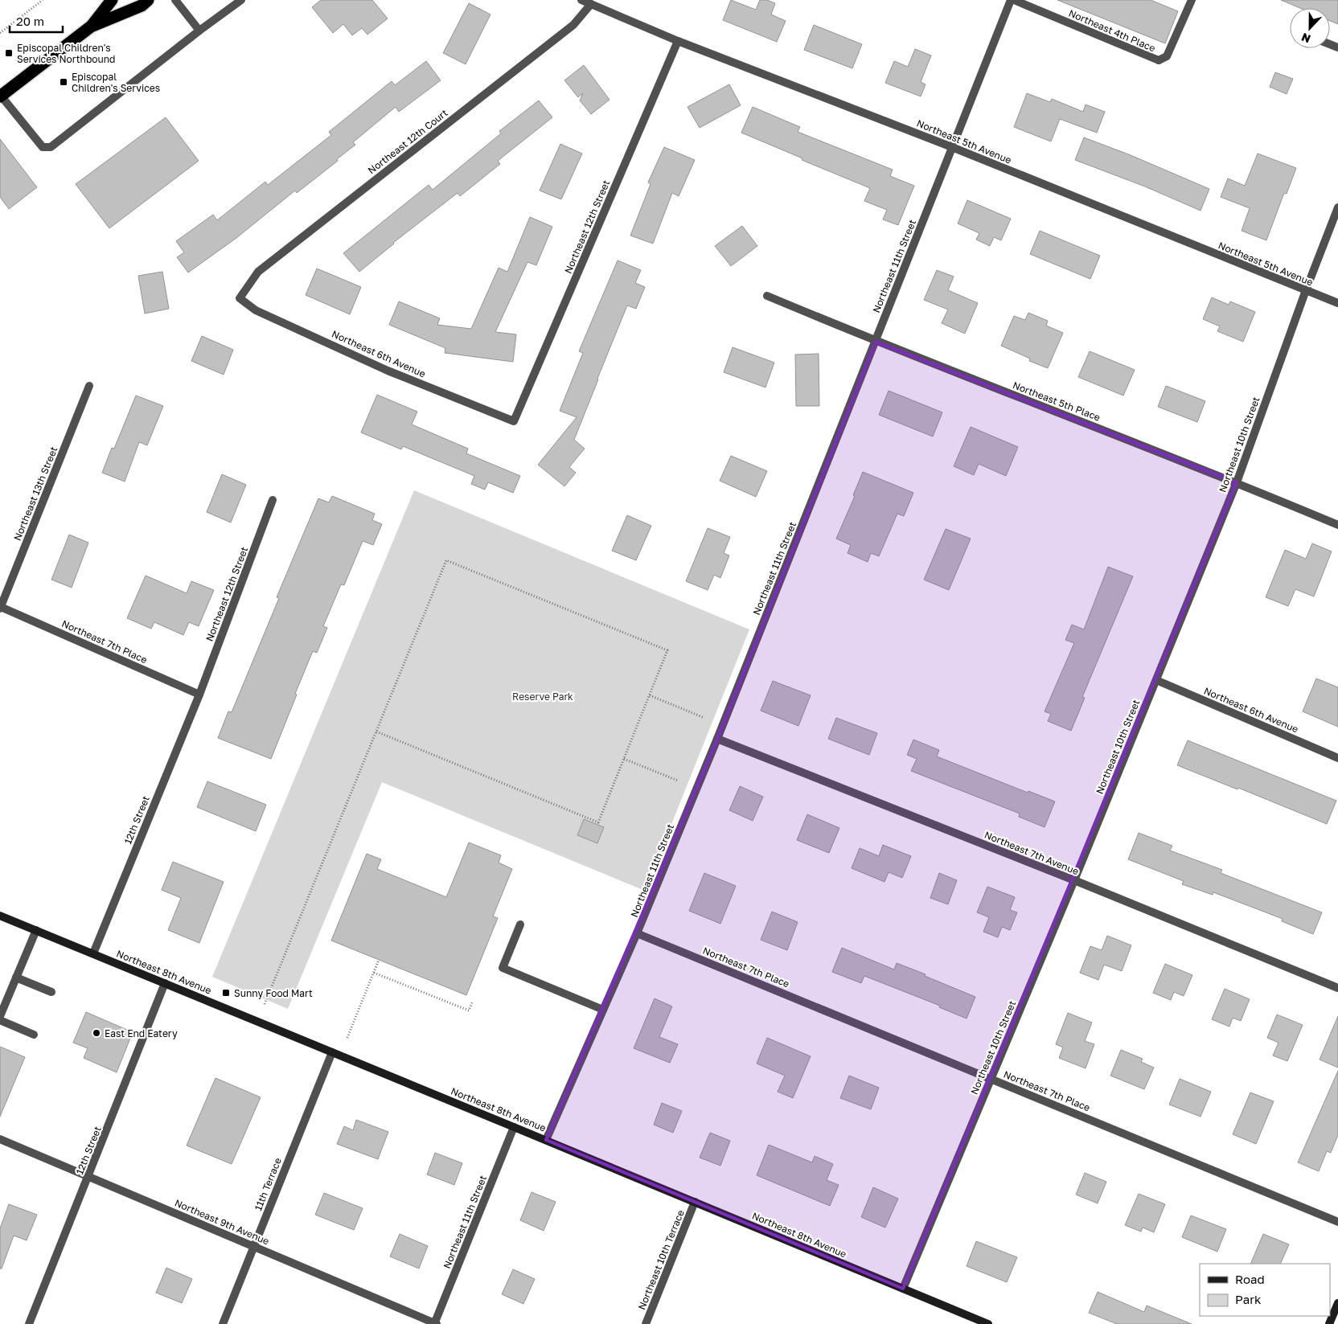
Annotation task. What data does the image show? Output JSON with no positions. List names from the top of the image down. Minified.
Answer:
{"streets":{"street":["Northeast 4th Place","Northeast 12th Court","Northeast 5th Avenue","Northeast 12th Street","Northeast 11th Street","Northeast 6th Avenue","Northeast 5th Place","Northeast 10th Street","Northeast 13th Street","Northeast 7th Place","12th Street","Northeast 7th Avenue","Northeast 8th Avenue","11th Terrace","Northeast 9th Avenue","Northeast 10th Terrace"]},"crossings":[["Northeast 12th Court","Northeast 5th Avenue"],["Northeast 12th Court","Northeast 6th Avenue"],["Northeast 5th Avenue","Northeast 12th Street"],["Northeast 5th Avenue","Northeast 11th Street"],["Northeast 5th Avenue","Northeast 10th Street"],["Northeast 12th Street","Northeast 6th Avenue"],["Northeast 12th Street","Northeast 7th Place"],["Northeast 12th Street","12th Street"],["Northeast 11th Street","Northeast 5th Place"],["Northeast 11th Street","Northeast 7th Place"],["Northeast 11th Street","Northeast 7th Avenue"],["Northeast 11th Street","Northeast 8th Avenue"],["Northeast 11th Street","Northeast 9th Avenue"],["Northeast 6th Avenue","Northeast 10th Street"],["Northeast 5th Place","Northeast 10th Street"],["Northeast 10th Street","Northeast 7th Place"],["Northeast 10th Street","Northeast 7th Avenue"],["Northeast 10th Street","Northeast 8th Avenue"],["Northeast 13th Street","Northeast 7th Place"],["Northeast 7th Place","12th Street"],["12th Street","Northeast 8th Avenue"],["12th Street","Northeast 9th Avenue"],["Northeast 8th Avenue","11th Terrace"],["Northeast 8th Avenue","Northeast 10th Terrace"],["11th Terrace","Northeast 9th Avenue"]],"parks":["Reserve Park"],"places":{"transit":["Episcopal Children's Services Northbound","Episcopal Children's Services","Sunny Food Mart"],"other":["East End Eatery"]},"legend":["Road","Park"],"scale_bar":"20 m","north":"bottom"}
